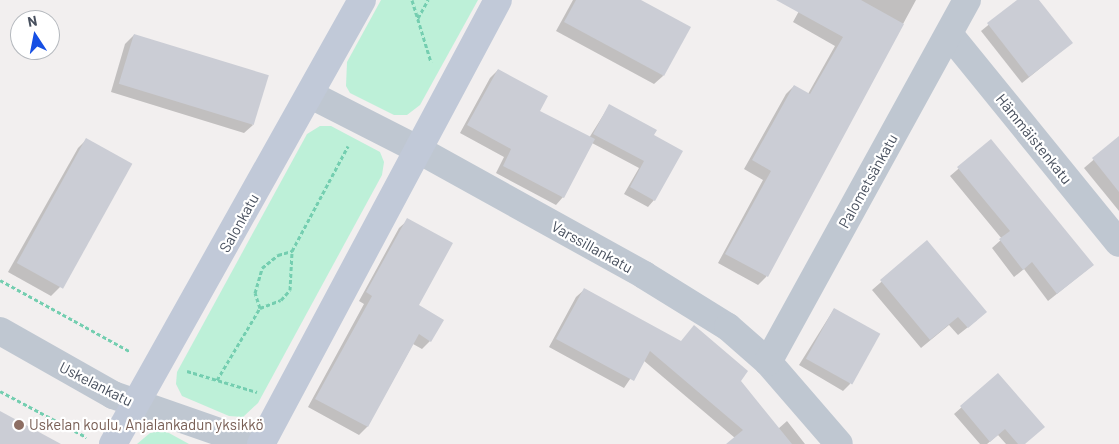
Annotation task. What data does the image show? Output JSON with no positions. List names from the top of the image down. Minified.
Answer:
{"streets":{"main road":["Salonkatu"],"street":["Hämmäistenkatu","Palometsänkatu","Varssillankatu","Uskelankatu"]},"crossings":[["Hämmäistenkatu","Palometsänkatu"],["Palometsänkatu","Varssillankatu"],["Salonkatu","Varssillankatu"],["Salonkatu","Uskelankatu"]],"places":["Uskelan koulu, Anjalankadun yksikkö"],"north":"top"}
